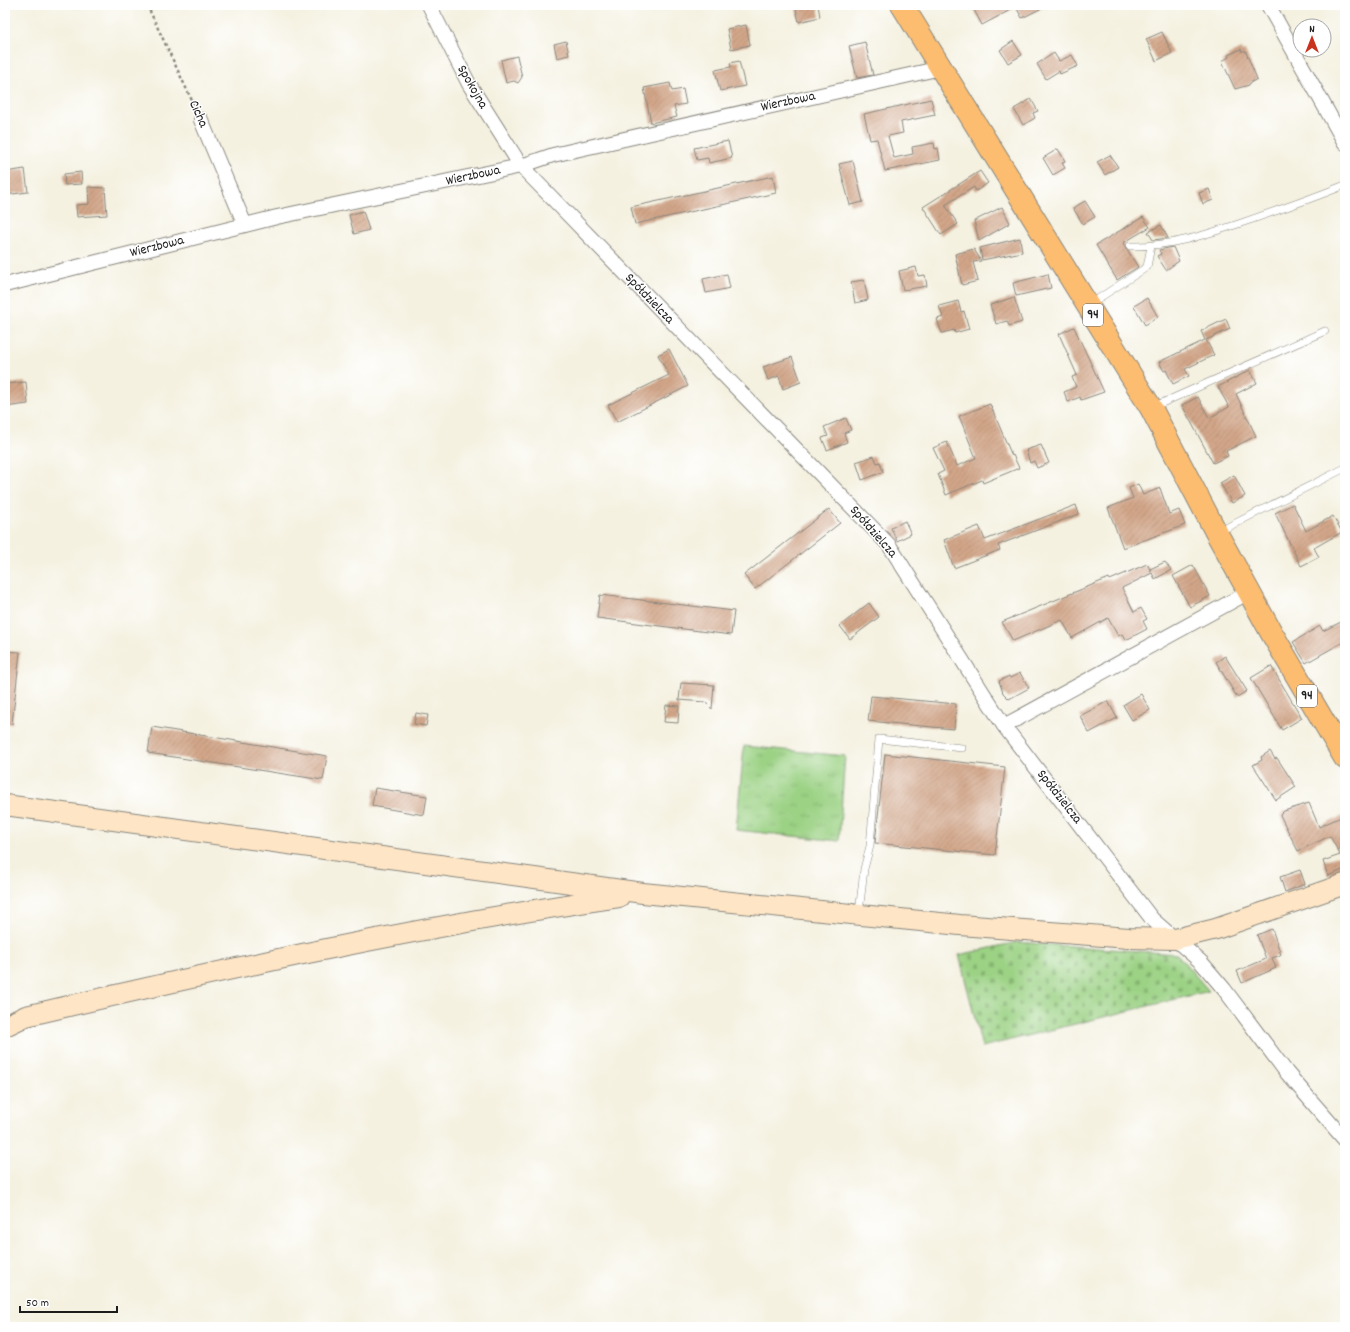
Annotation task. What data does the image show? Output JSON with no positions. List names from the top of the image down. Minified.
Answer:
{"streets":{"main road":["94"],"street":["Spokojna","Wierzbowa","Cicha","Spółdzielcza"]},"crossings":[["Spokojna","Wierzbowa"],["Spokojna","Spółdzielcza"],["Wierzbowa","Cicha"],["Wierzbowa","Spółdzielcza"],["Wierzbowa","94"]],"scale_bar":"50 m","north":"top"}
